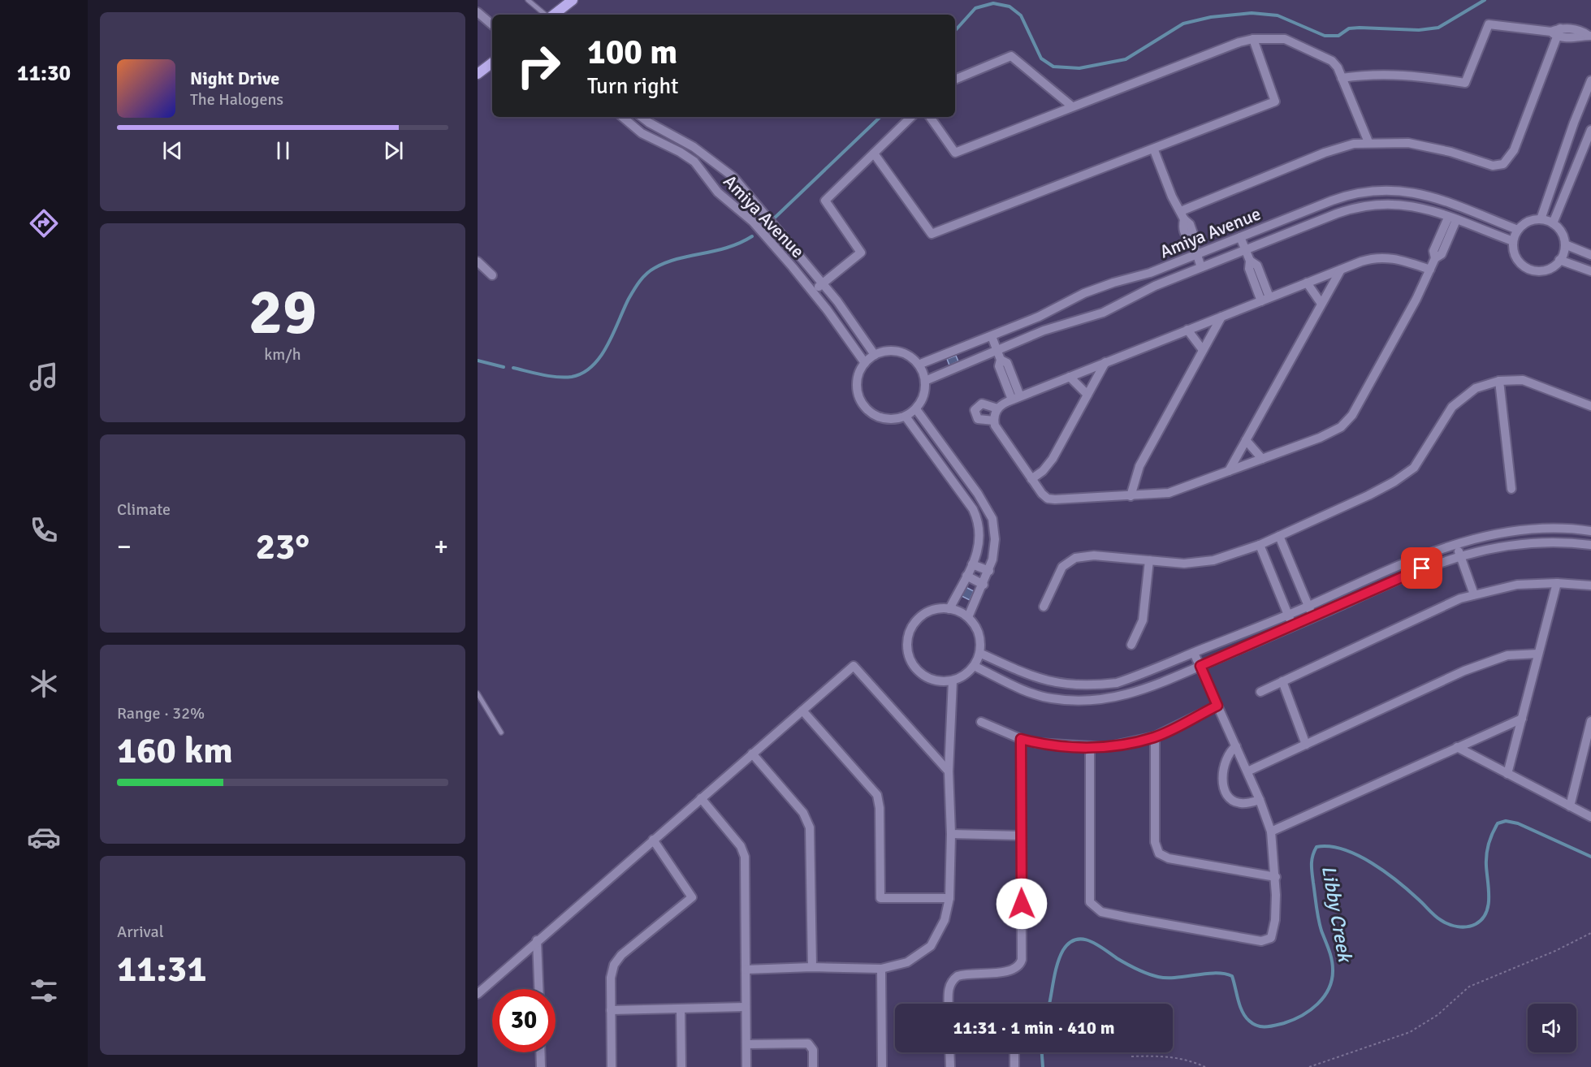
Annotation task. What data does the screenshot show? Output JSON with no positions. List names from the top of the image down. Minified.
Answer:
{"streets":{"street":["Amiya Avenue"]},"water":["Libby Creek"],"page":{"tabs":"11:30","turn":["100 m","Turn right"],"song":["Night Drive","The Halogens"],"tile":[["29","km/h"],"Climate",["Range · 32%","160 km"],["Arrival","11:31"]],"heat":["−","23°","+"],"limit":"30","trip":"11:31 · 1 min · 410 m"}}
